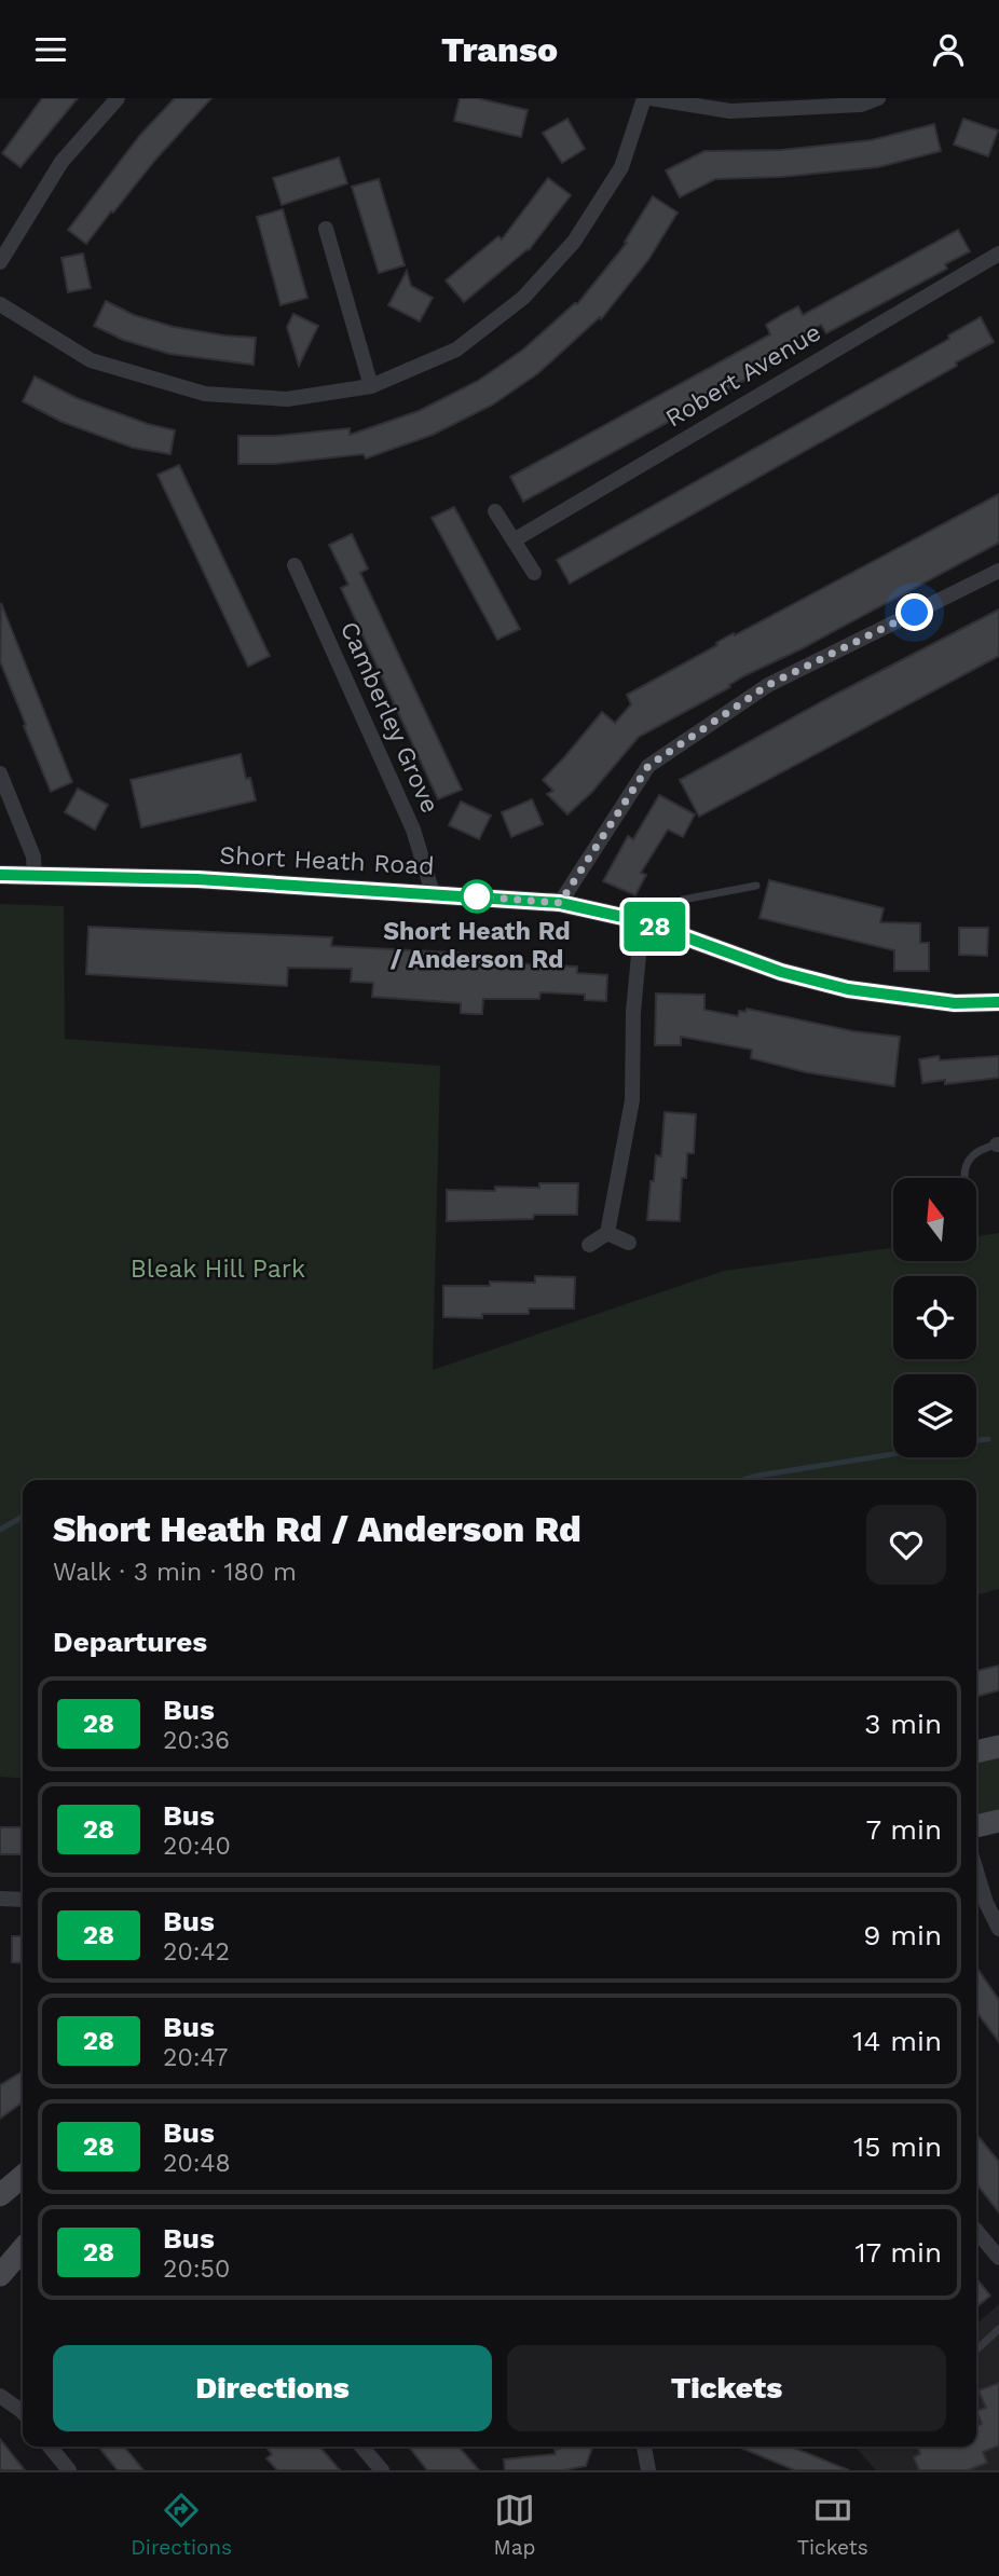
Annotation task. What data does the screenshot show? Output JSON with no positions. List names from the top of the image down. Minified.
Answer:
{"streets":{"street":["Robert Avenue","Camberley Grove","Short Heath Road"]},"crossings":[["Camberley Grove","Short Heath Road"]],"parks":["Bleak Hill Park"],"places":["Short Heath Rd / Anderson Rd"],"lines":["bus line 28"],"north":"top","page":{"header":"Transo","on_map":"28","heading":[["Short Heath Rd / Anderson Rd","Walk · 3 min · 180 m"],"Departures"],"list":[{"mark":"28","name":"Bus","note":"20:36","value":"3 min"},{"mark":"28","name":"Bus","note":"20:40","value":"7 min"},{"mark":"28","name":"Bus","note":"20:42","value":"9 min"},{"mark":"28","name":"Bus","note":"20:47","value":"14 min"},{"mark":"28","name":"Bus","note":"20:48","value":"15 min"},{"mark":"28","name":"Bus","note":"20:50","value":"17 min"}],"buttons":["Directions","Tickets"],"tabs":["Directions","Map","Tickets"]}}
